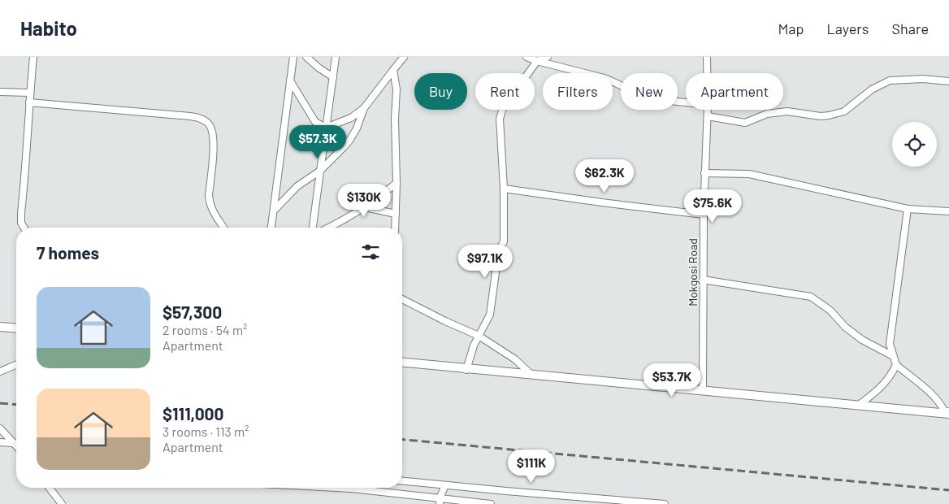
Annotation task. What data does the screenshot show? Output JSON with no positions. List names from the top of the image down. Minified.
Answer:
{"streets":{"street":["Mokgosi Road"]},"page":{"header":"Habito","nav":["Map","Layers","Share"],"chip":["Buy","Rent","Filters","New","Apartment"],"price":["$57.3K","$62.3K","$130K","$75.6K","$97.1K","$53.7K","$111K"],"heading":"7 homes","list":[{"name":"$57,300","note":"2 rooms · 54 m² · Apartment"},{"name":"$111,000","note":"3 rooms · 113 m² · Apartment"}]}}
